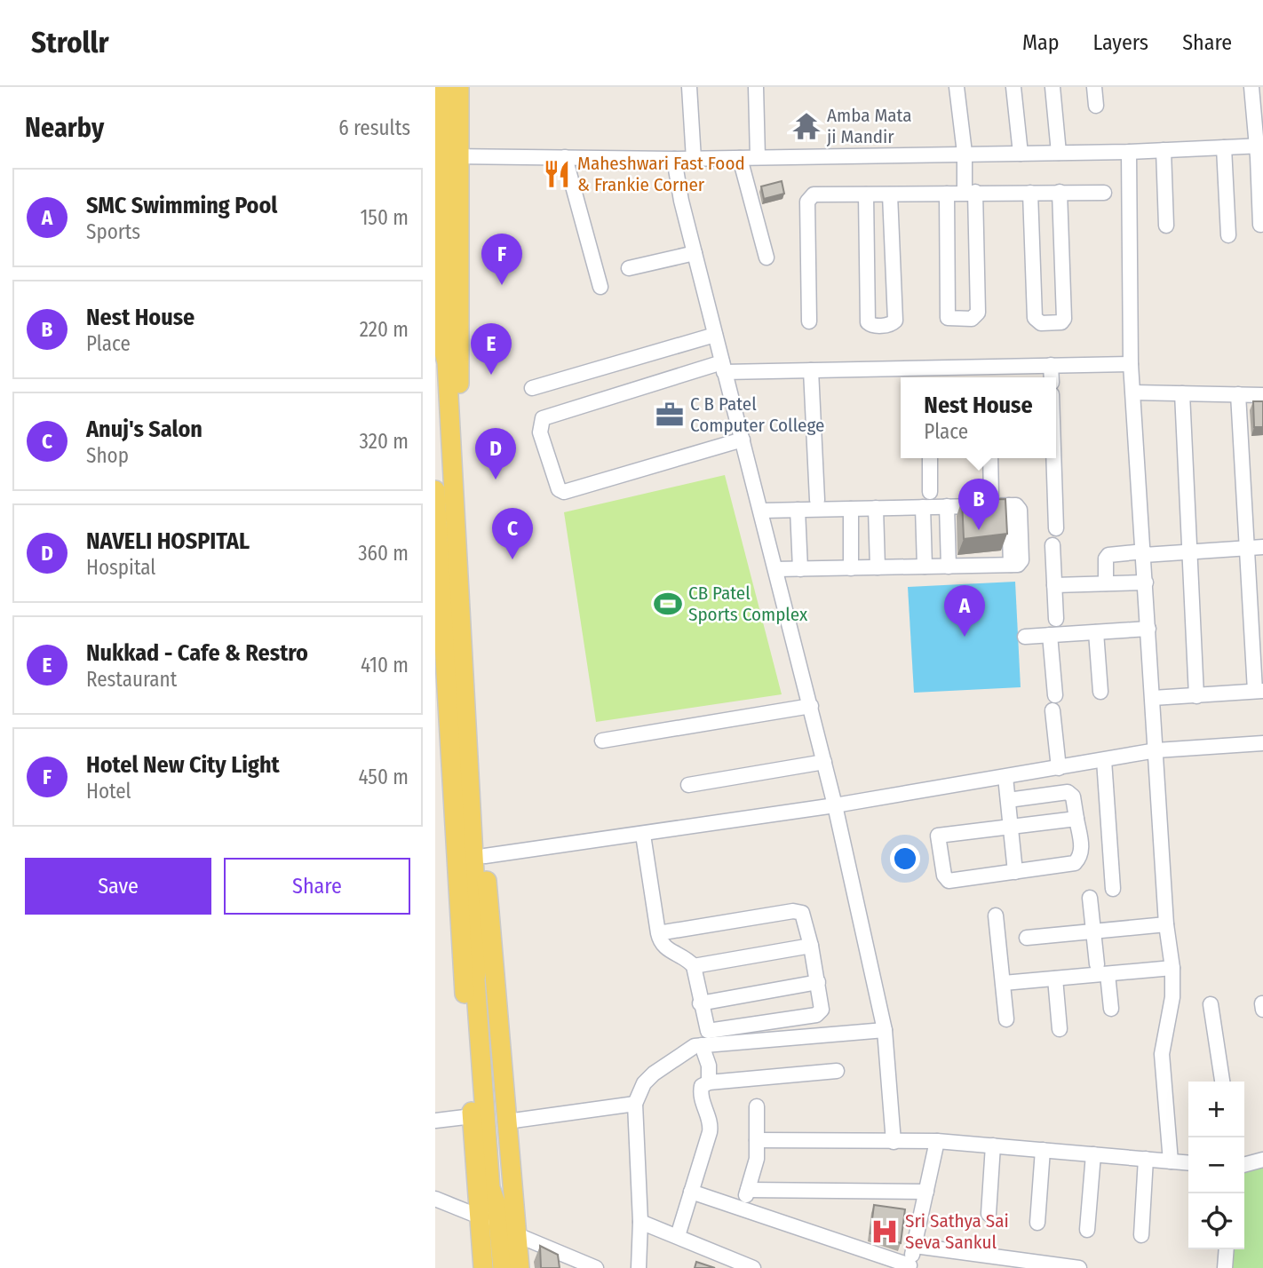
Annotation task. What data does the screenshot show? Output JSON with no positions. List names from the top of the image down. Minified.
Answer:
{"places":{"temple":["Amba Mata ji Mandir"],"restaurant":["Maheshwari Fast Food & Frankie Corner"],"office":["C B Patel Computer College"],"sports":["CB Patel Sports Complex"],"hospital":["Sri Sathya Sai Seva Sankul"]},"page":{"header":"Strollr","nav":["Map","Layers","Share"],"heading":["Nearby","6 results"],"list":[{"mark":"A","name":"SMC Swimming Pool","note":"Sports","value":"150 m"},{"mark":"B","name":"Nest House","note":"Place","value":"220 m"},{"mark":"C","name":"Anuj's Salon","note":"Shop","value":"320 m"},{"mark":"D","name":"NAVELI HOSPITAL","note":"Hospital","value":"360 m"},{"mark":"E","name":"Nukkad - Cafe & Restro","note":"Restaurant","value":"410 m"},{"mark":"F","name":"Hotel New City Light","note":"Hotel","value":"450 m"}],"pins":["F","E","D","B","C","A"],"popup":["Nest House","Place"],"buttons":["Save","Share"],"map_buttons":["+","−"]}}
